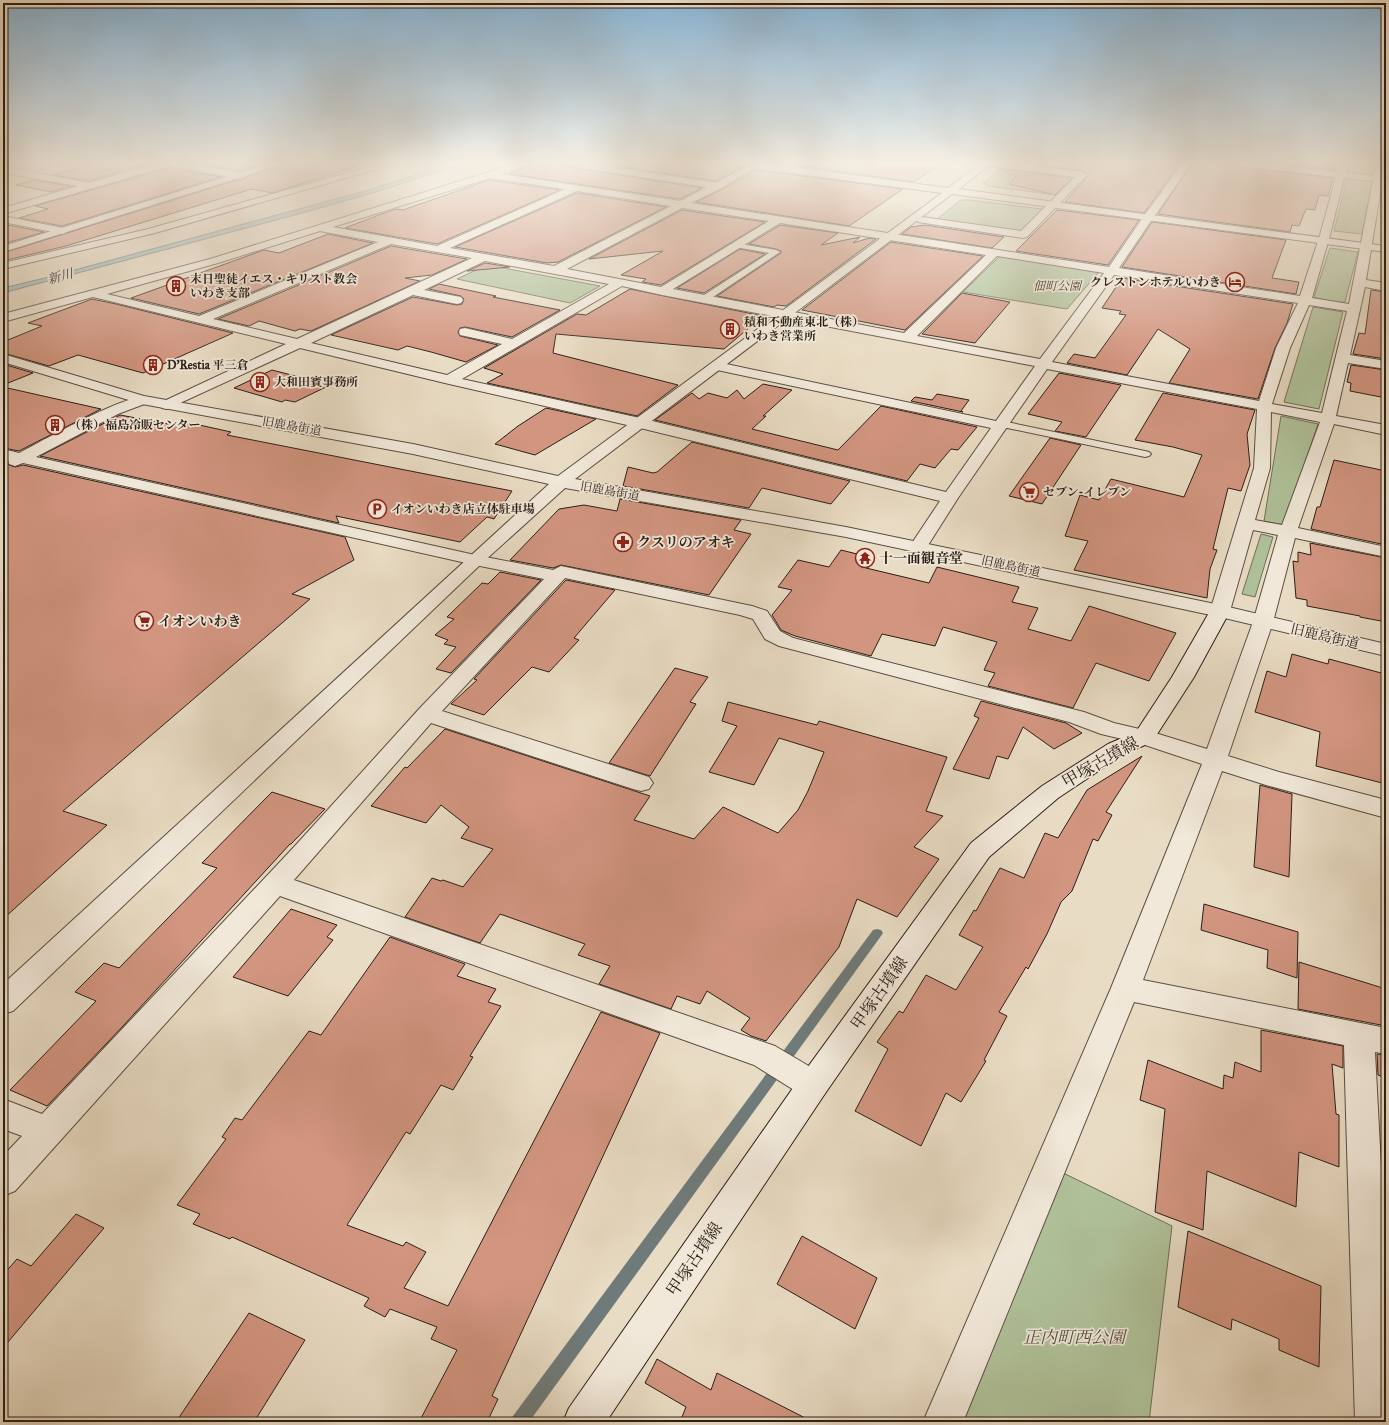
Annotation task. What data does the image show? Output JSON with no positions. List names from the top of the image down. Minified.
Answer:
{"streets":{"street":["旧鹿島街道","甲塚古墳線"]},"crossings":[["旧鹿島街道","甲塚古墳線"]],"water":["新川"],"parks":["佃町公園","正内町西公園"],"places":{"hotel":["クレストンホテルいわき"],"building":["末日聖徒イエス・キリスト教会 いわき支部","積和不動産東北（株） いわき営業所","D'Restia 平三倉","大和田賓事務所","（株）福島冷販センター"],"supermarket":["セブン-イレブン","イオンいわき"],"parking":["イオンいわき店立体駐車場"],"pharmacy":["クスリのアオキ"],"temple":["十一面観音堂"]}}
